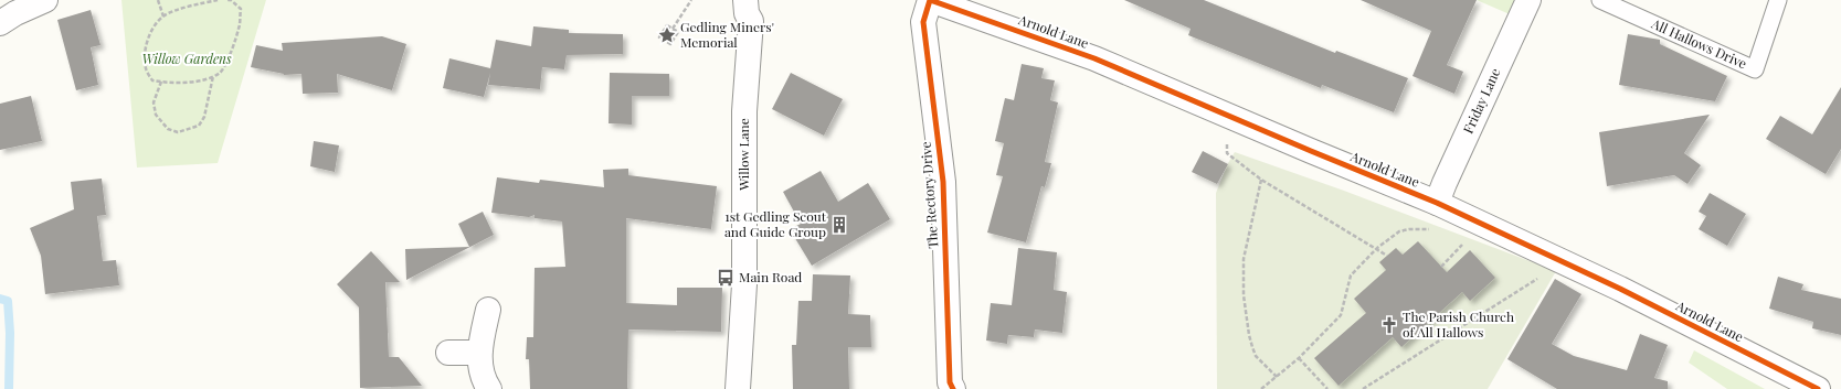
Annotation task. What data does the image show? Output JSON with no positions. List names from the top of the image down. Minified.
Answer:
{"streets":{"street":["Arnold Lane","Friday Lane","Willow Lane","The Rectory Drive"],"lane":["All Hallows Drive"]},"crossings":[["Arnold Lane","Friday Lane"],["Arnold Lane","The Rectory Drive"]],"parks":["Willow Gardens"],"places":{"place":["Gedling Miners' Memorial"],"building":["1st Gedling Scout and Guide Group"],"bus stop":["Main Road"],"church":["The Parish Church of All Hallows"]}}
